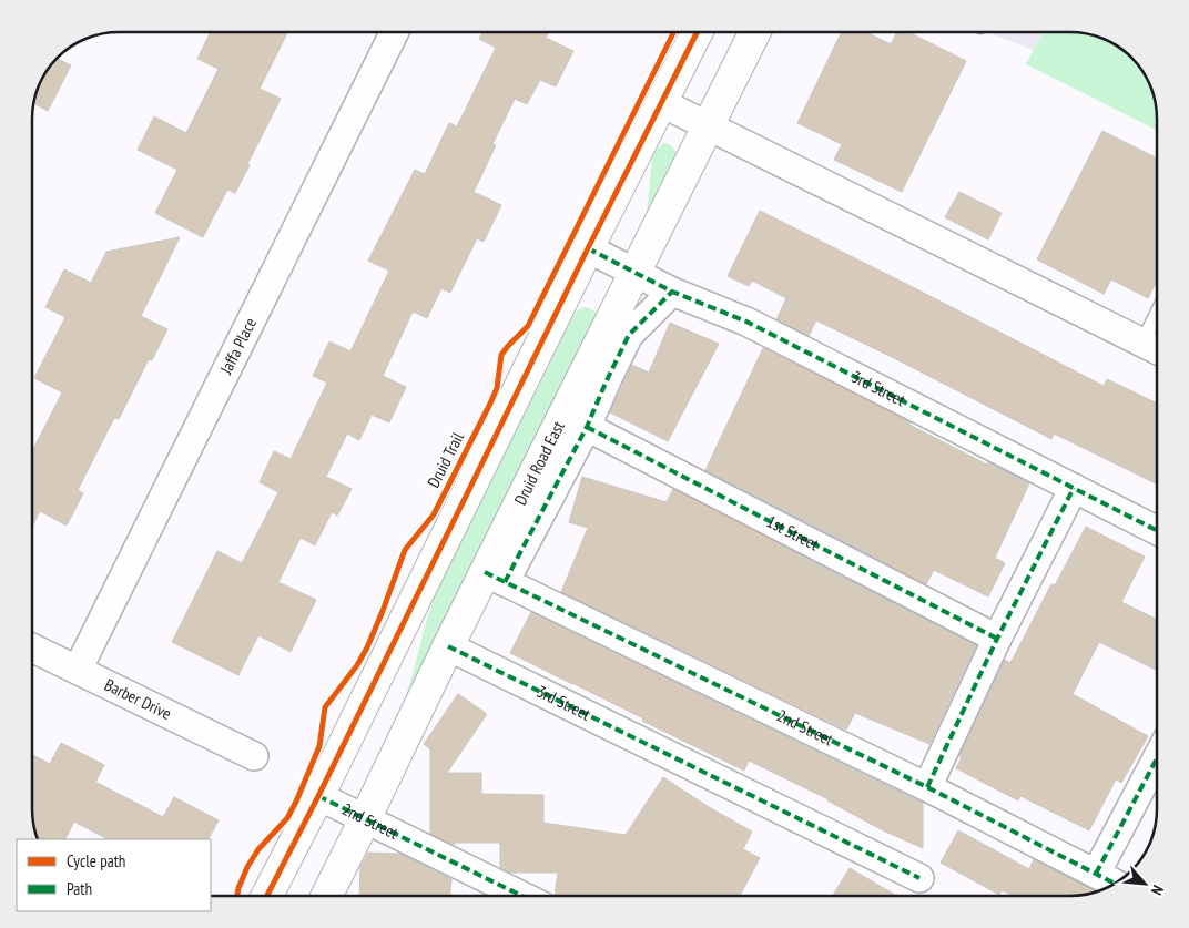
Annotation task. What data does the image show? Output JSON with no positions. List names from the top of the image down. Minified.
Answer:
{"streets":{"street":["Jaffa Place","3rd Street","Druid Road East","1st Street","Barber Drive","2nd Street"],"cycle path":["Druid Trail"]},"crossings":[["Jaffa Place","Barber Drive"],["3rd Street","Druid Road East"],["Druid Road East","2nd Street"]],"legend":["Cycle path","Path"],"north":"bottom right"}
